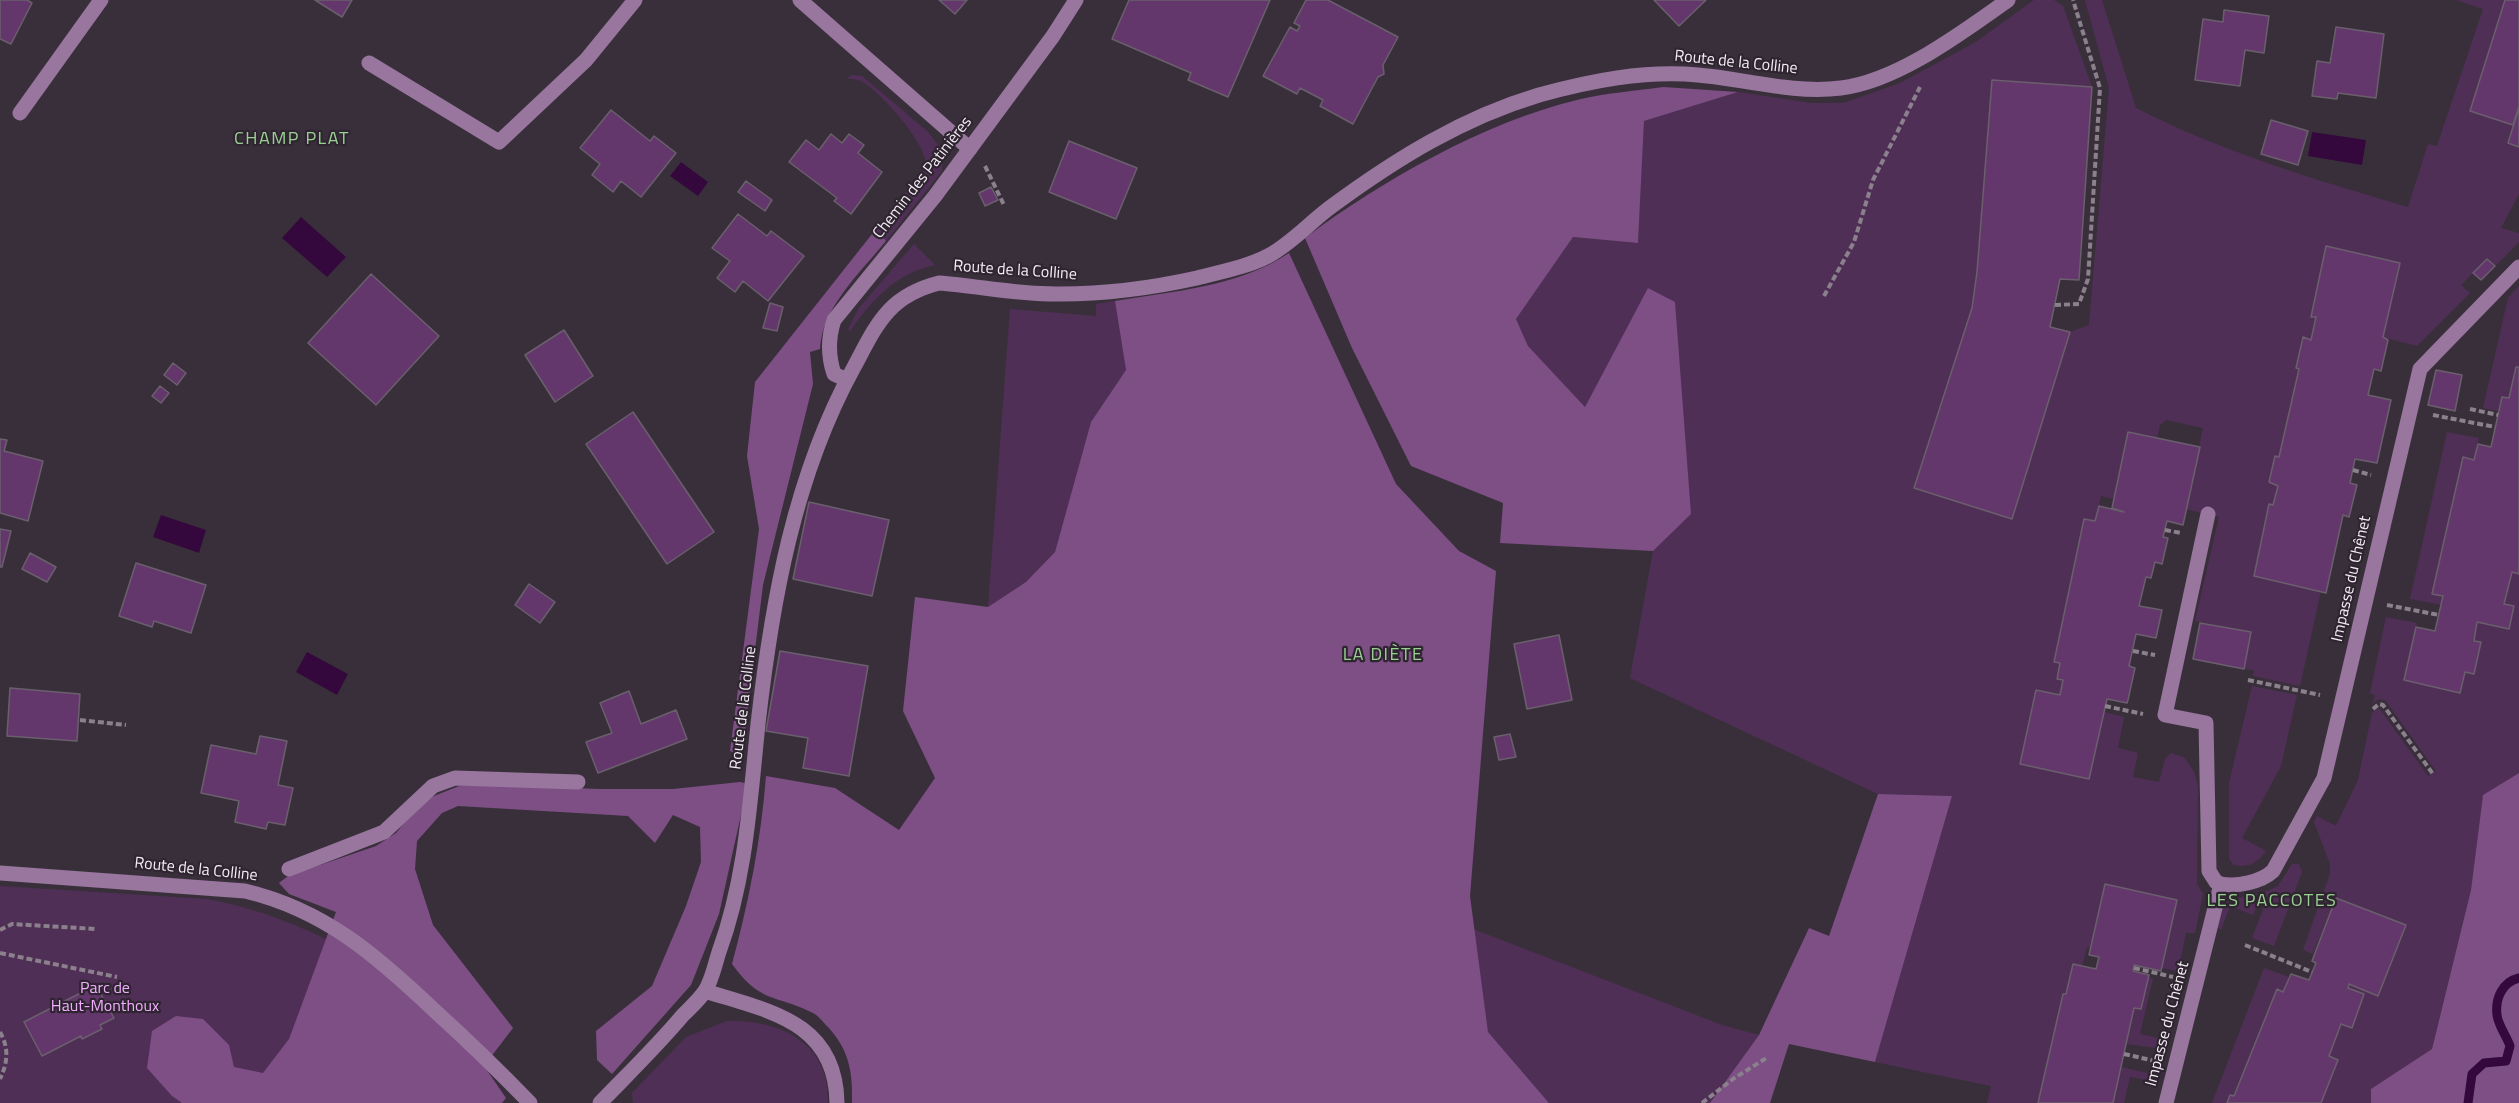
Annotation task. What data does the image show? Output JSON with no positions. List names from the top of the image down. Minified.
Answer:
{"streets":{"street":["Route de la Colline","Chemin des Patinières","Impasse du Chênet"]},"crossings":[["Route de la Colline","Chemin des Patinières"]],"districts":["CHAMP PLAT","LA DIÈTE","LES PACCOTES"],"parks":["Parc de Haut-Monthoux"]}
